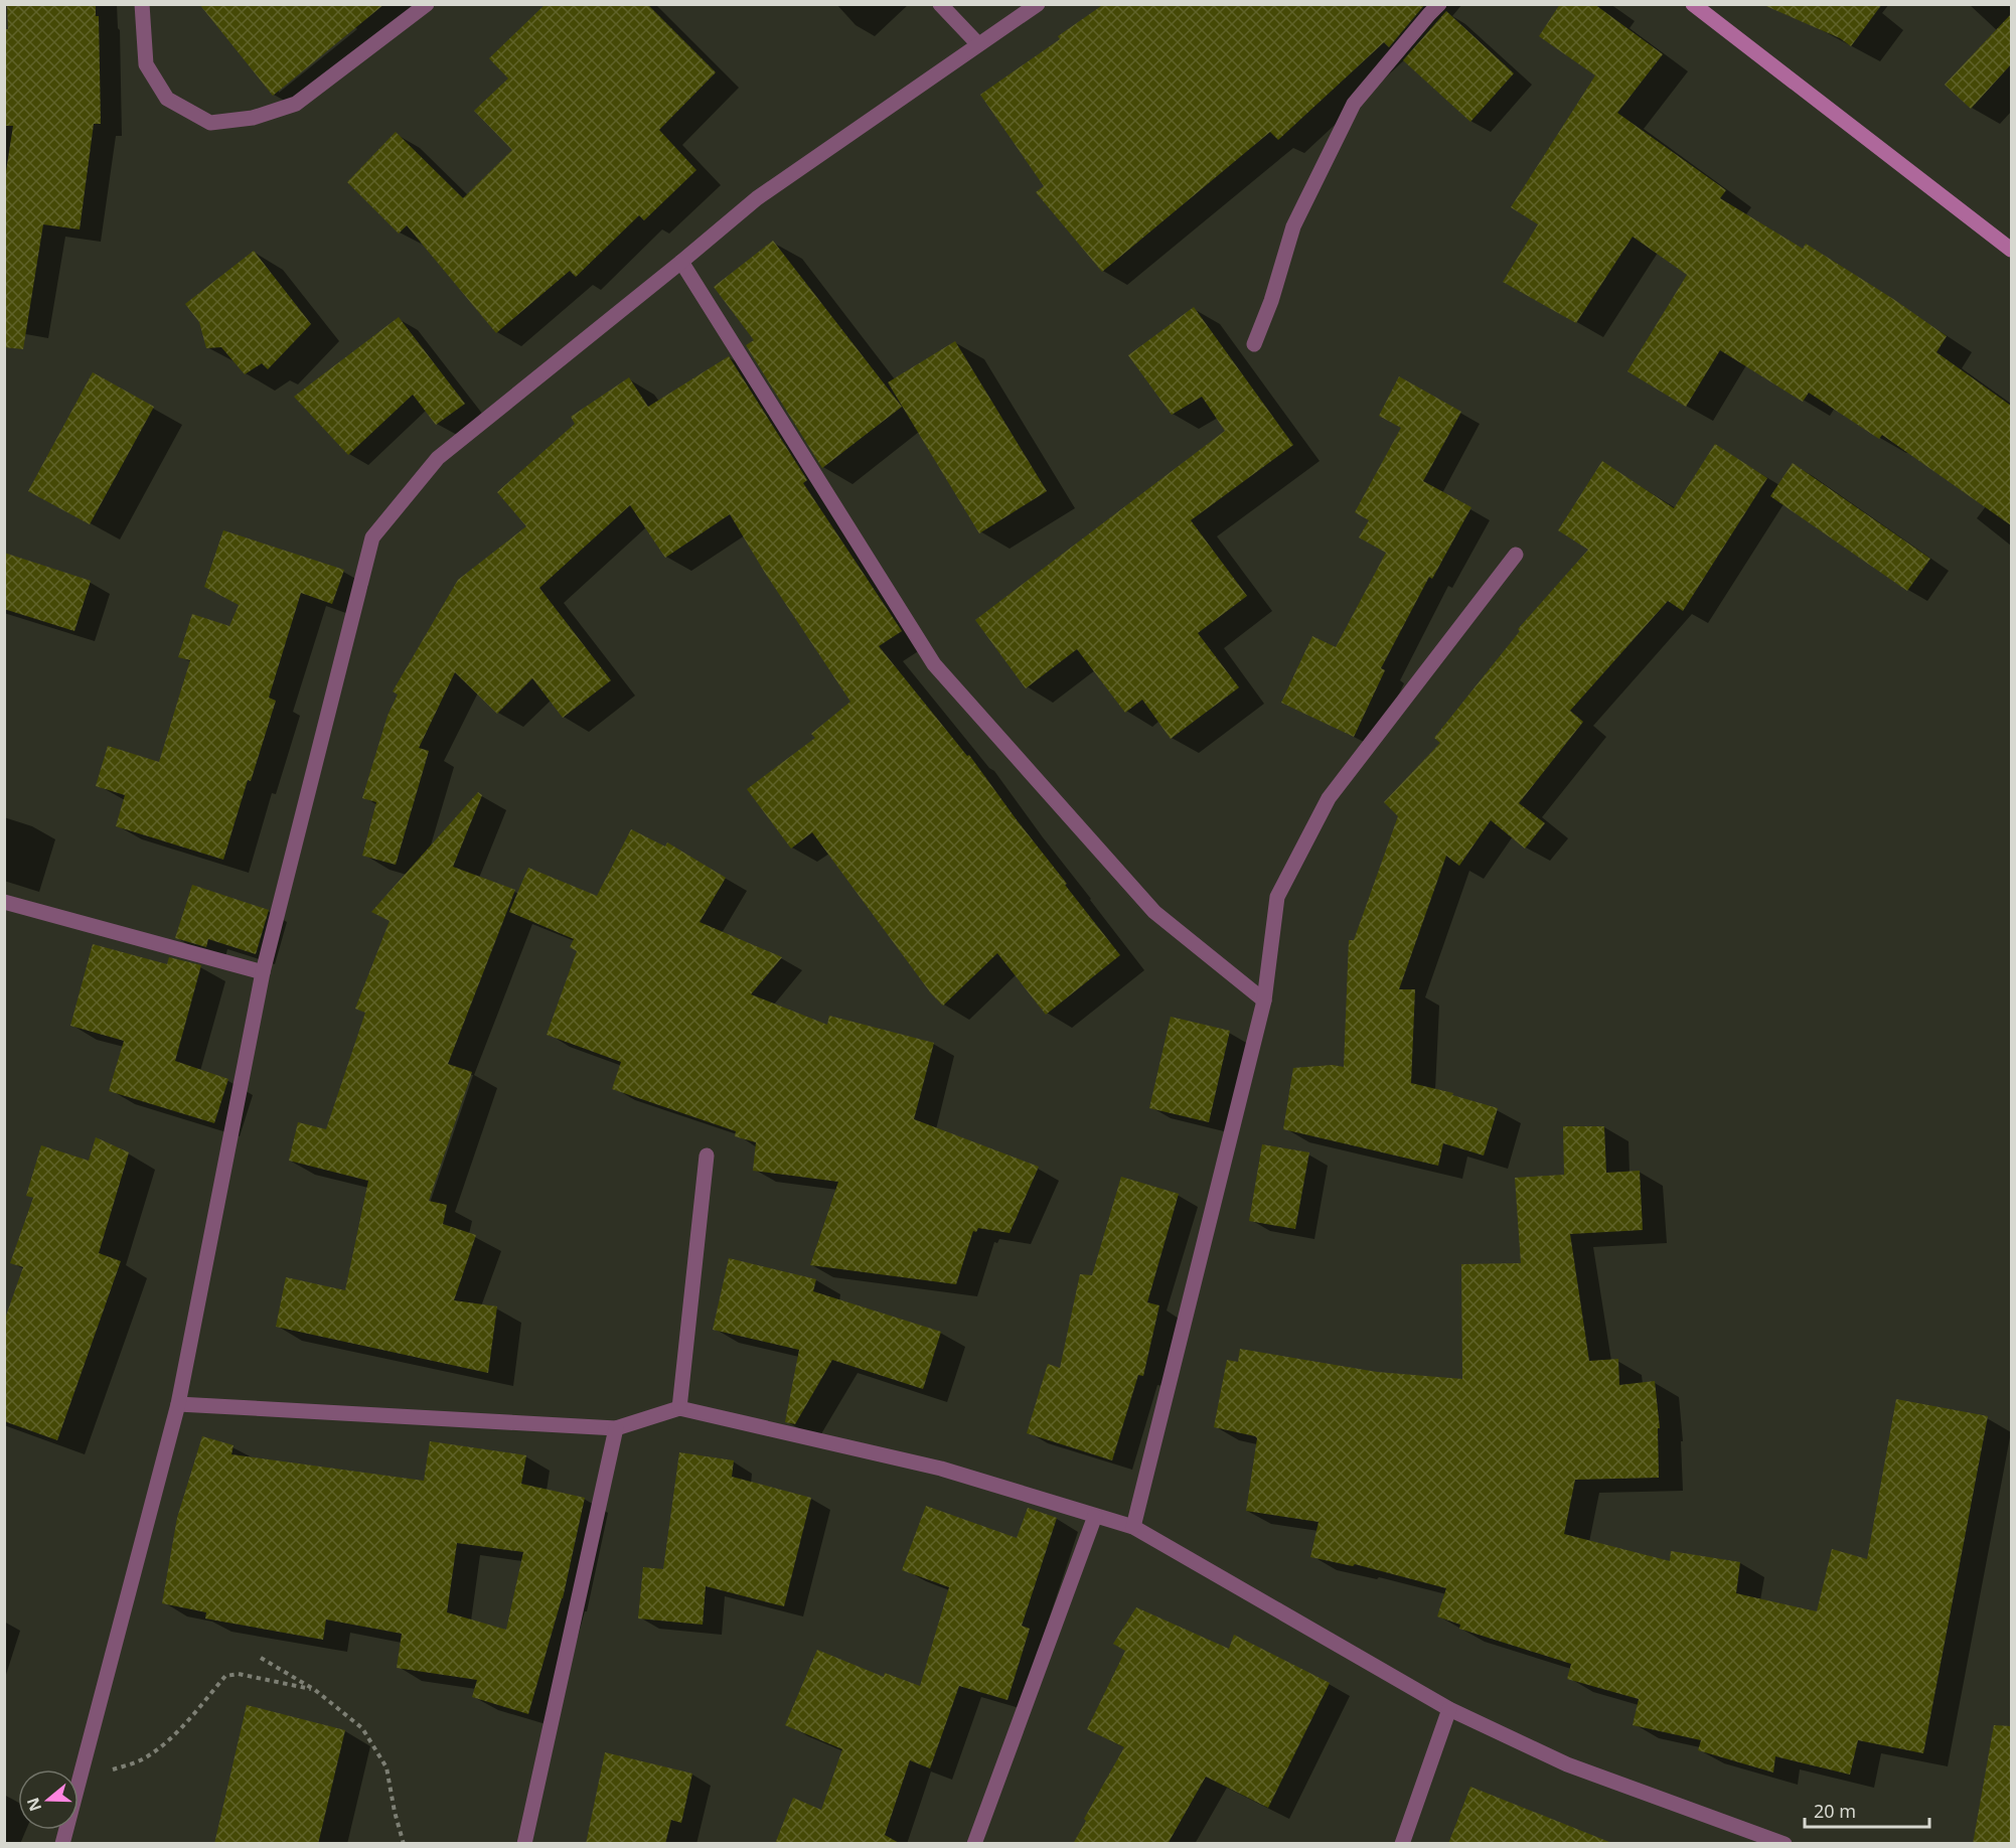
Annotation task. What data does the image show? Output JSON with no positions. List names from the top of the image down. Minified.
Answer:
{"scale_bar":"20 m","north":"left"}
